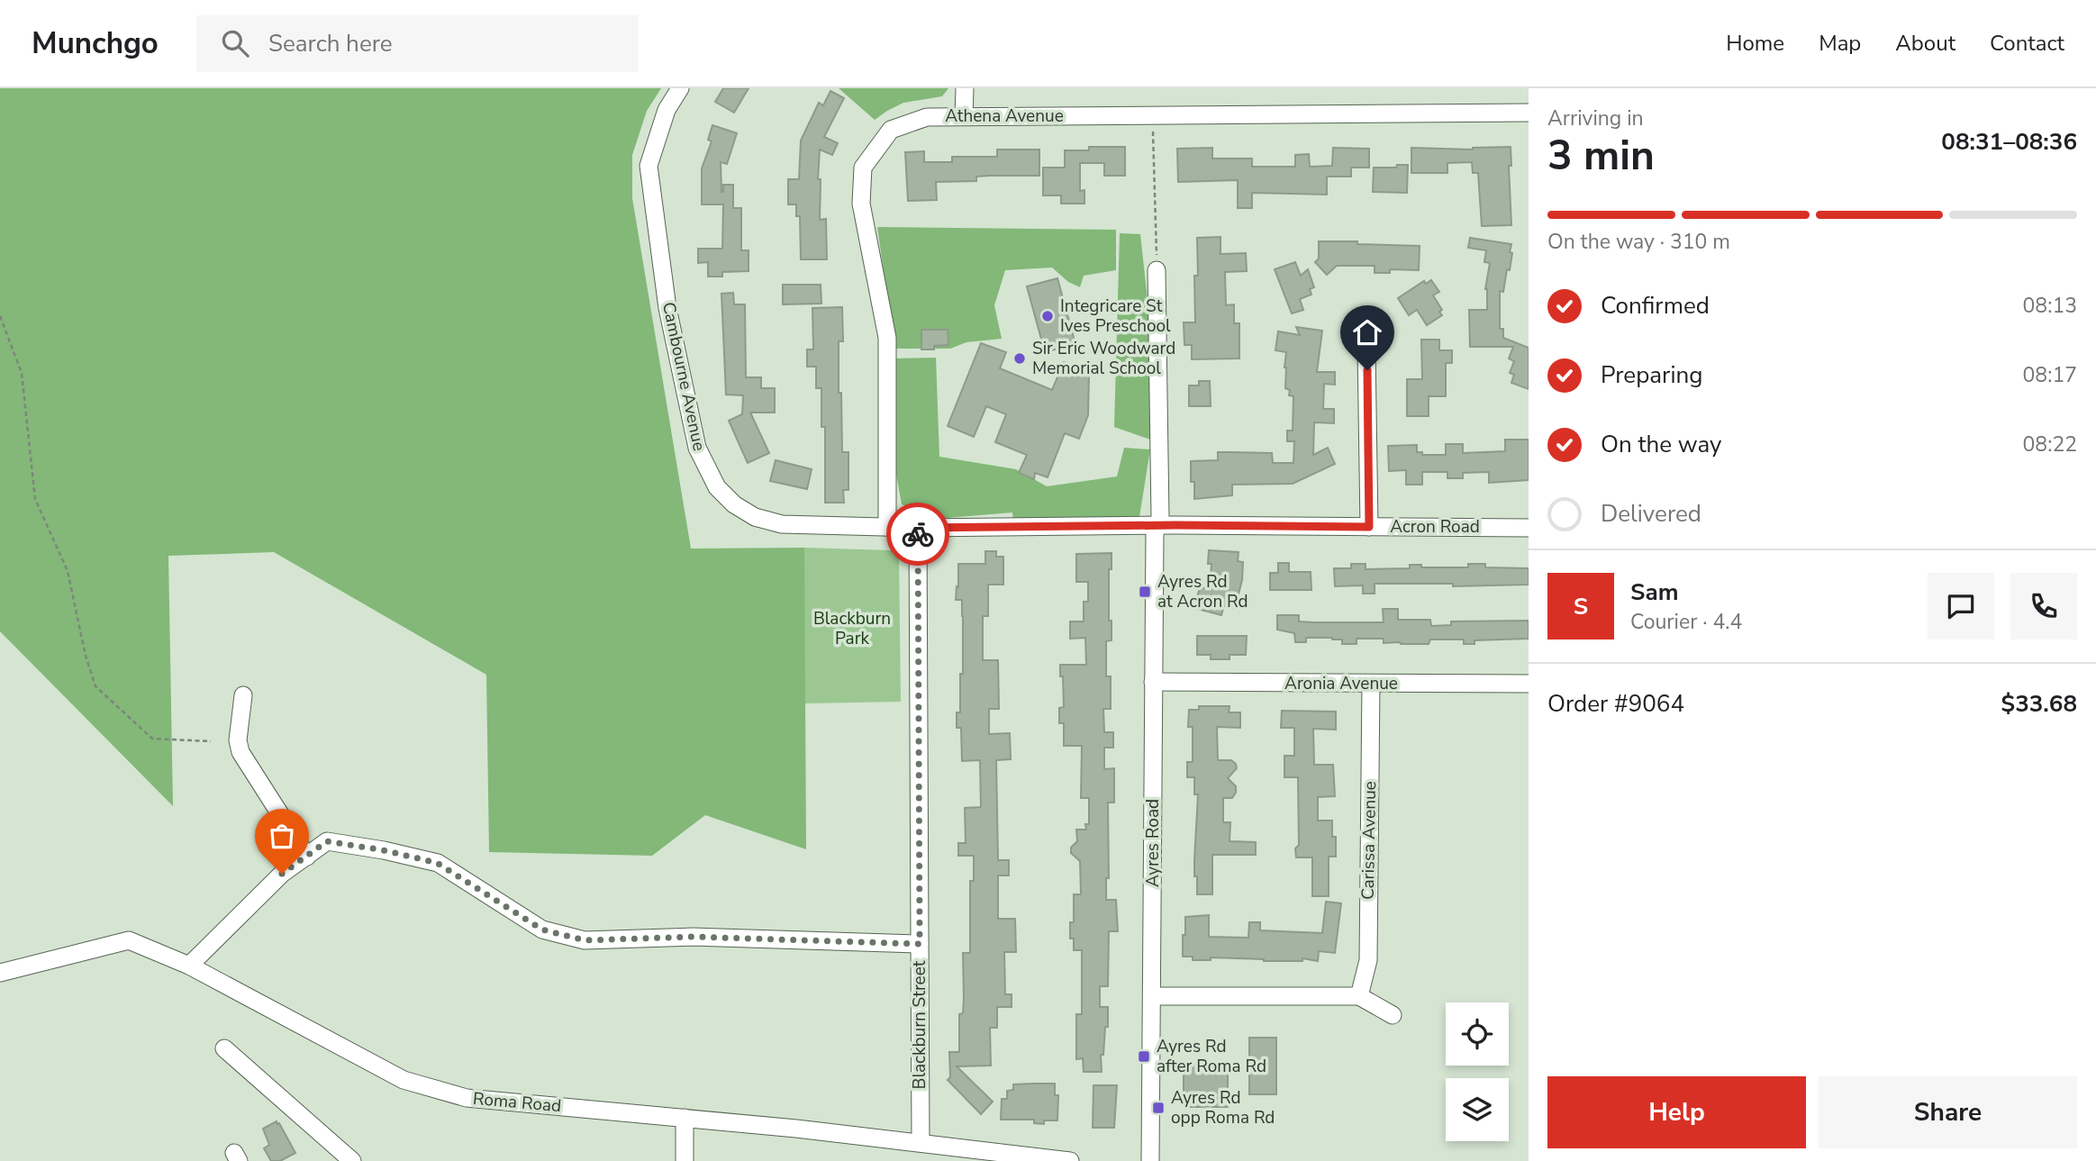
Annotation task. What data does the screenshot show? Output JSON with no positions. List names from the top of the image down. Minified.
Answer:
{"streets":{"street":["Athena Avenue","Cambourne Avenue","Acron Road","Aronia Avenue","Carissa Avenue","Ayres Road","Blackburn Street","Roma Road"]},"crossings":[["Athena Avenue","Cambourne Avenue"],["Athena Avenue","Acron Road"],["Cambourne Avenue","Acron Road"],["Acron Road","Ayres Road"],["Acron Road","Blackburn Street"],["Aronia Avenue","Carissa Avenue"],["Aronia Avenue","Ayres Road"],["Blackburn Street","Roma Road"]],"parks":["Blackburn Park"],"places":{"other":["Integricare St Ives Preschool","Sir Eric Woodward Memorial School"],"transit":["Ayres Rd at Acron Rd","Ayres Rd after Roma Rd","Ayres Rd opp Roma Rd"]},"page":{"header":"Munchgo","search":"Search here","nav":["Home","Map","About","Contact"],"heading":["3 min","Arriving in","08:31–08:36"],"panel":["Sam","Courier · 4.4","Order #9064","$33.68"],"bar":"On the way · 310 m","list":[["Confirmed","08:13"],["Preparing","08:17"],["On the way","08:22"],"Delivered"],"round":"S","buttons":["Help","Share"]}}
